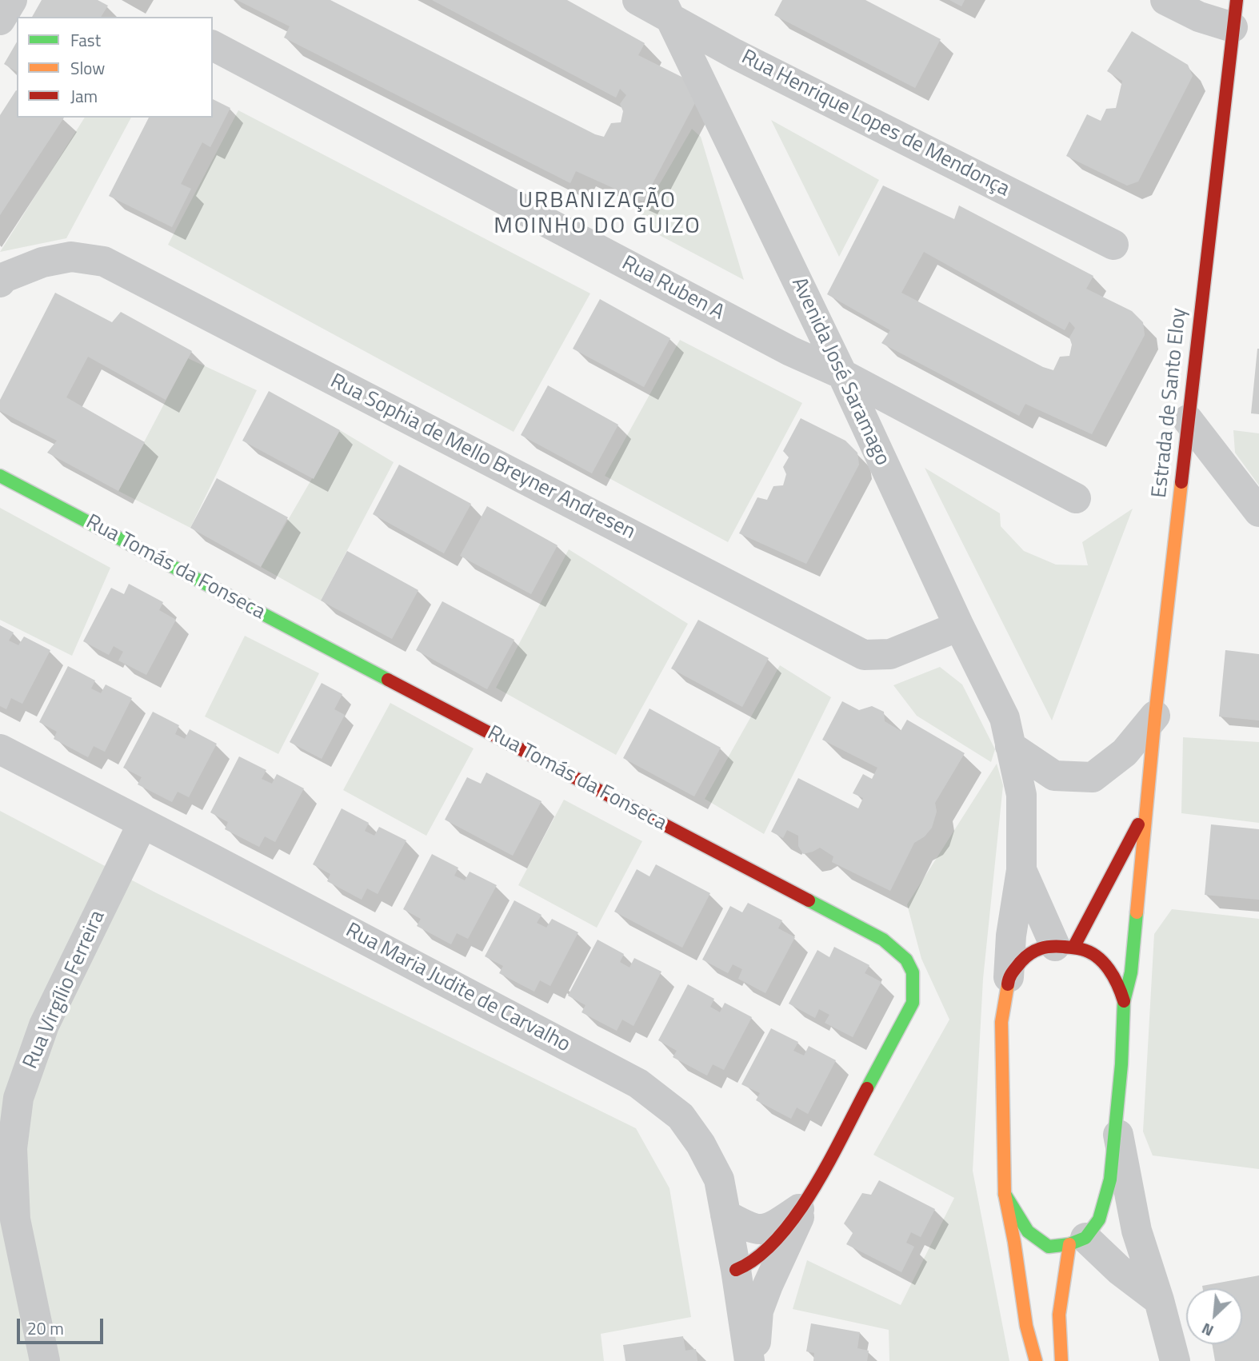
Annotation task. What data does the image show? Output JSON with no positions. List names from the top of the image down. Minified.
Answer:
{"streets":{"main road":["Estrada de Santo Eloy","Rua Tomás da Fonseca"],"street":["Rua Henrique Lopes de Mendonça","Rua Ruben A","Avenida José Saramago","Rua Sophia de Mello Breyner Andresen","Rua Maria Judite de Carvalho","Rua Virgílio Ferreira"]},"crossings":[["Rua Henrique Lopes de Mendonça","Avenida José Saramago"],["Rua Ruben A","Avenida José Saramago"],["Avenida José Saramago","Estrada de Santo Eloy"],["Avenida José Saramago","Rua Sophia de Mello Breyner Andresen"],["Rua Tomás da Fonseca","Rua Maria Judite de Carvalho"],["Rua Maria Judite de Carvalho","Rua Virgílio Ferreira"]],"districts":["URBANIZAÇÃO MOINHO DO GUIZO"],"legend":["Fast","Slow","Jam"],"scale_bar":"20 m","north":"bottom left"}
